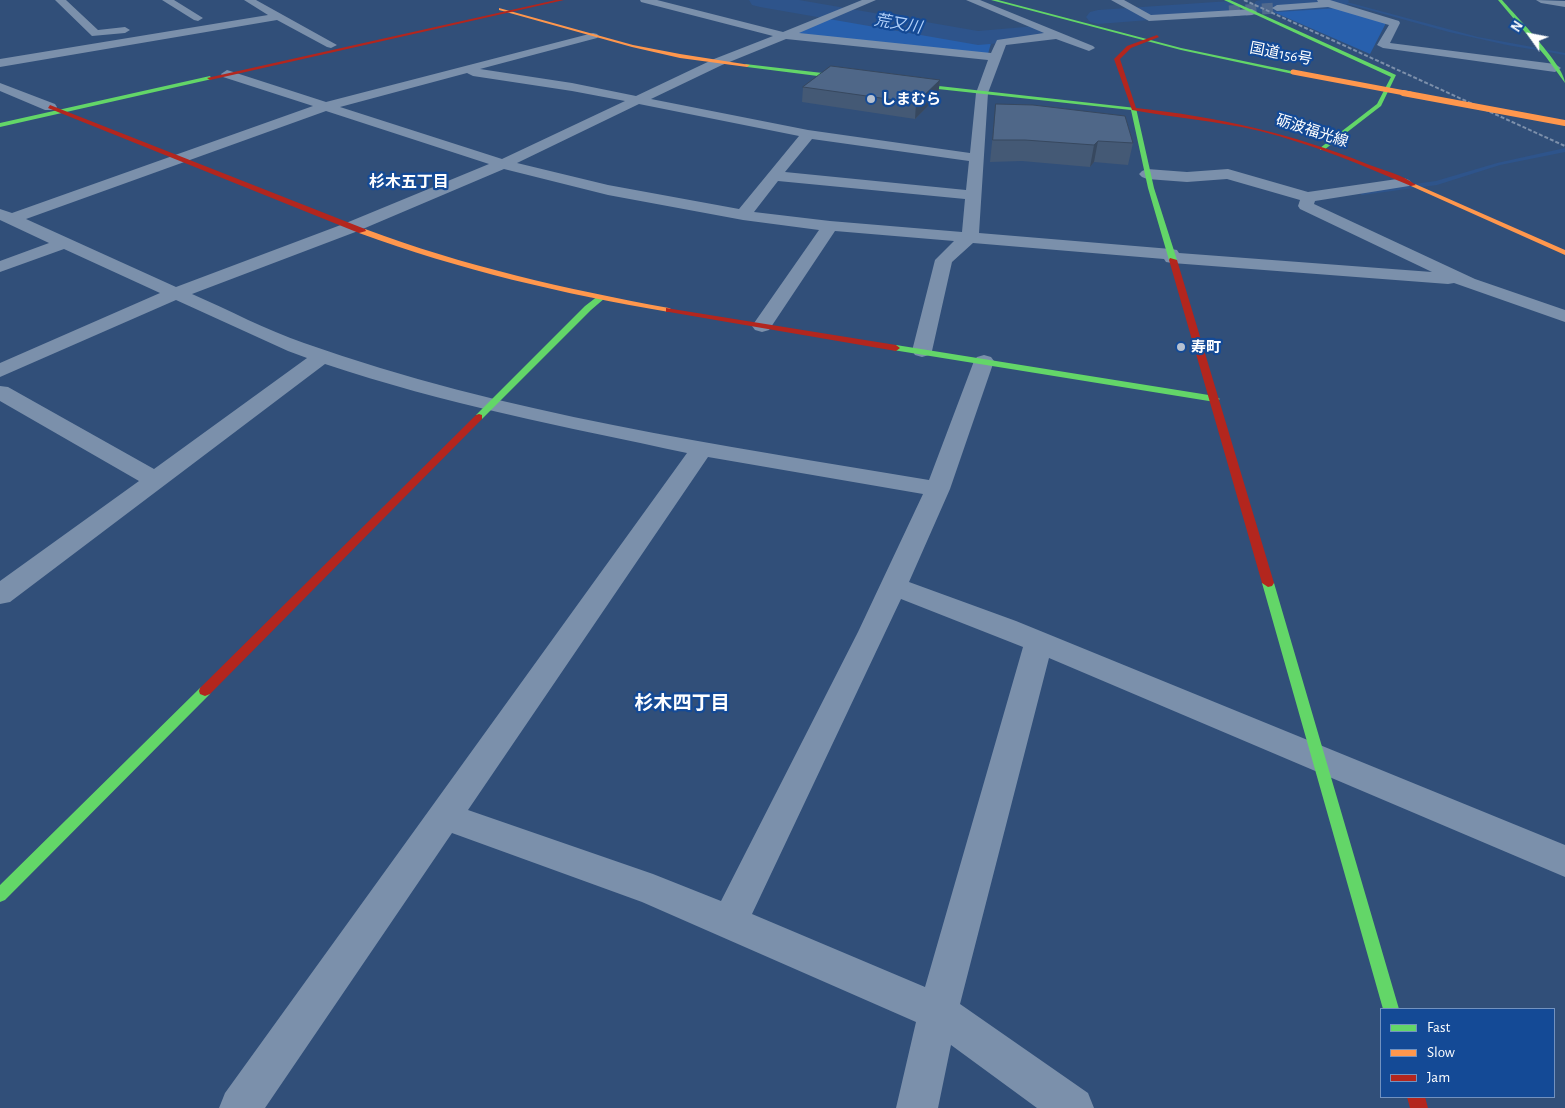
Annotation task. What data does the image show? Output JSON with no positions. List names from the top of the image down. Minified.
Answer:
{"streets":{"main road":["国道156号","砺波福光線"]},"districts":["杉木五丁目","杉木四丁目"],"water":["荒又川"],"places":["しまむら","寿町"],"legend":["Fast","Slow","Jam"],"north":"top left"}
